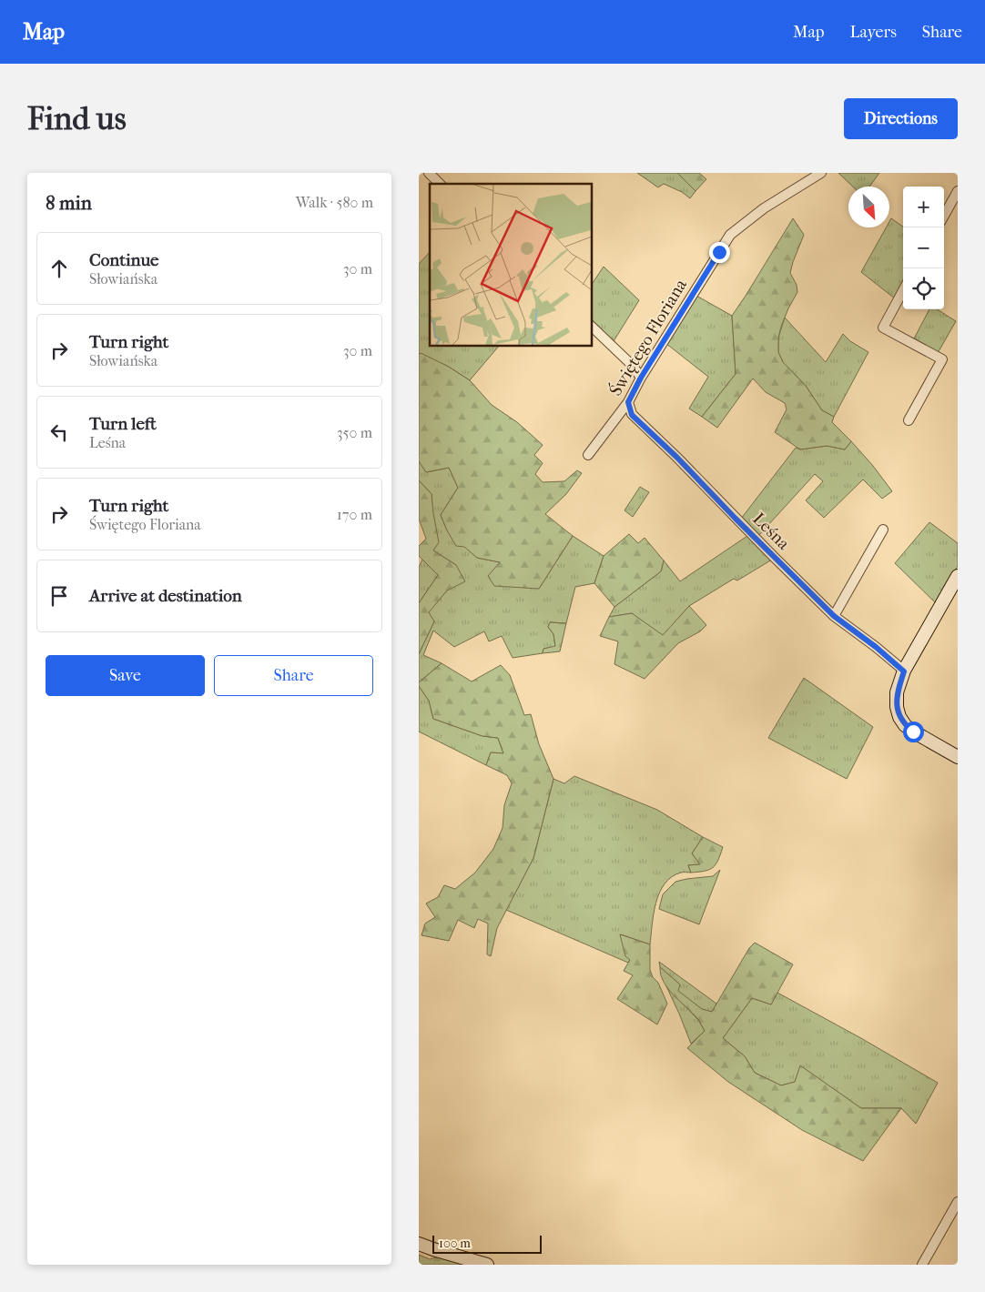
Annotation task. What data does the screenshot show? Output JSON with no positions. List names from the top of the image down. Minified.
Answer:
{"streets":{"street":["Świętego Floriana","Leśna"]},"crossings":[["Świętego Floriana","Leśna"]],"scale_bar":"100 m","north":"bottom right","page":{"header":"Map","nav":["Map","Layers","Share"],"buttons":["Directions",["Save","Share"]],"title":"Find us","heading":["8 min","Walk · 580 m"],"map_buttons":["+","−"],"list":[["Continue","Słowiańska","30 m"],["Turn right","Słowiańska","30 m"],["Turn left","Leśna","350 m"],["Turn right","Świętego Floriana","170 m"],"Arrive at destination"],"scale":"100 m"}}
